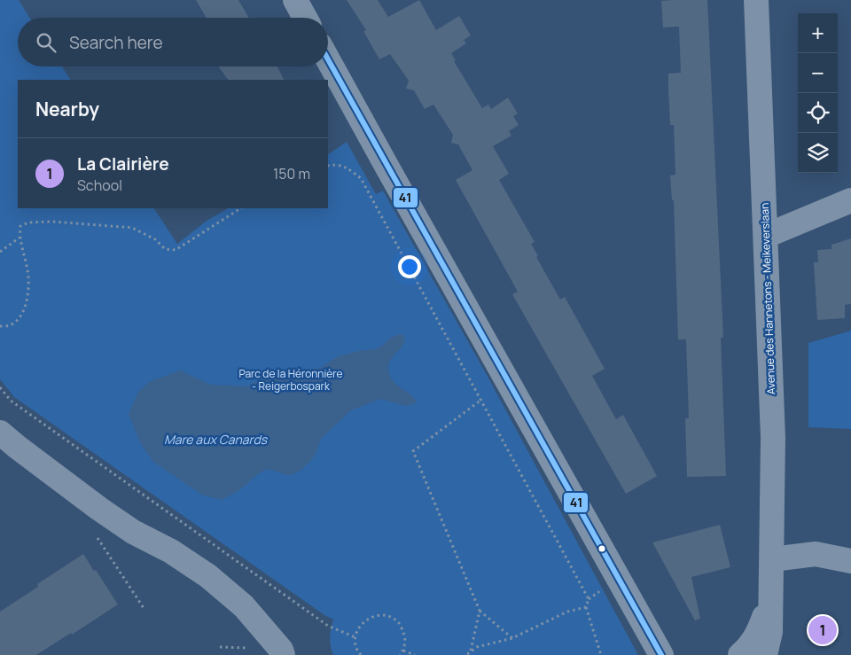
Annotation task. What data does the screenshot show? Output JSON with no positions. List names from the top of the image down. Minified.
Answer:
{"streets":{"street":["Avenue des Hannetons - Meikeverslaan"]},"water":["Mare aux Canards"],"parks":["Parc de la Héronnière - Reigerbospark"],"lines":["transit line 41"],"page":{"map_buttons":["+","−"],"search":"Search here","heading":"Nearby","list":[{"mark":"1","name":"La Clairière","note":"School","value":"150 m"}],"pins":"1"}}
